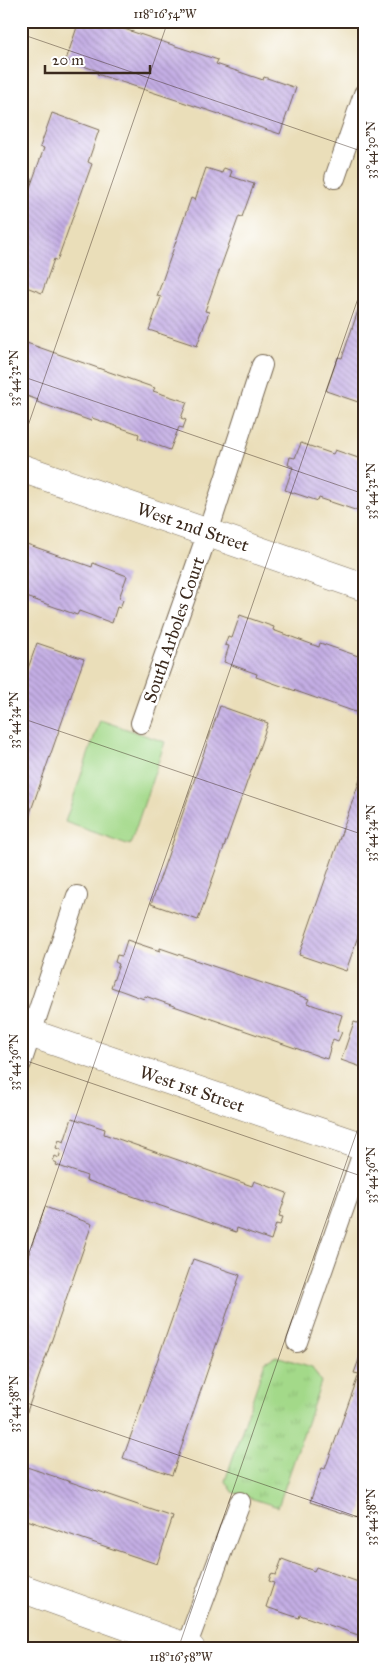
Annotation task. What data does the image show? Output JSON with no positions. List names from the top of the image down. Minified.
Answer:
{"streets":{"street":["West 2nd Street","West 1st Street"],"lane":["South Arboles Court"]},"crossings":[["West 2nd Street","South Arboles Court"]],"scale_bar":"20 m","coordinates":["118°16'54\"W","33°44'30\"N","33°44'32\"N","33°44'34\"N","33°44'36\"N","33°44'38\"N","118°16'58\"W"]}
